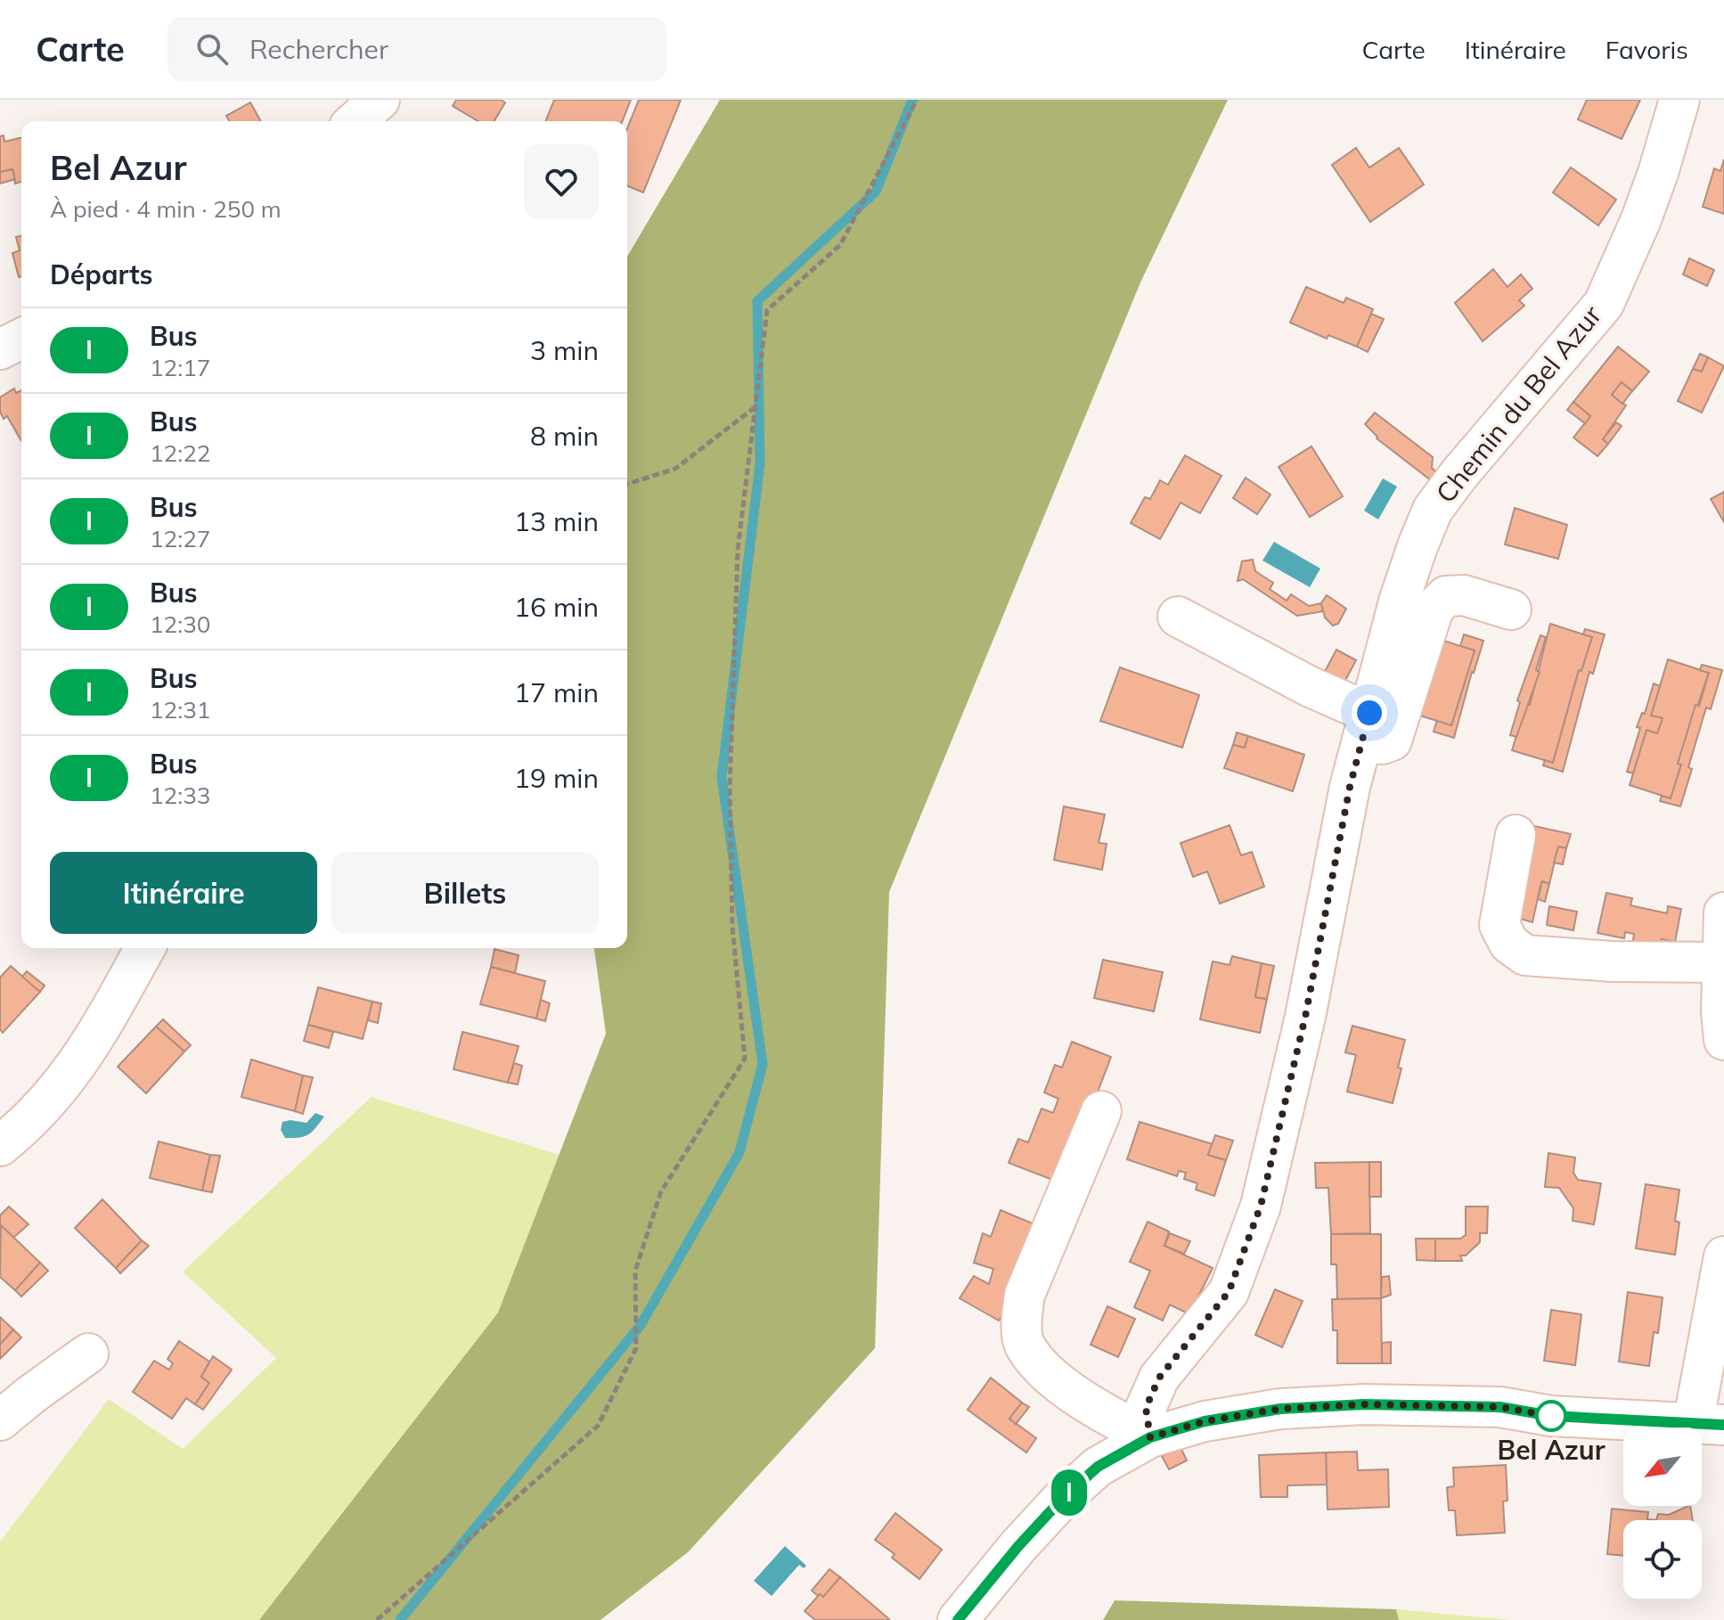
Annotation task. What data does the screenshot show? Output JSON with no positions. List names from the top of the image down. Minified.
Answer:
{"streets":{"street":["Chemin du Bel Azur"]},"places":["Bel Azur"],"lines":["bus line I"],"north":"bottom left","page":{"header":"Carte","search":"Rechercher","nav":["Carte","Itinéraire","Favoris"],"on_map":"I","heading":[["Bel Azur","À pied · 4 min · 250 m"],"Départs"],"list":[{"mark":"I","name":"Bus","note":"12:17","value":"3 min"},{"mark":"I","name":"Bus","note":"12:22","value":"8 min"},{"mark":"I","name":"Bus","note":"12:27","value":"13 min"},{"mark":"I","name":"Bus","note":"12:30","value":"16 min"},{"mark":"I","name":"Bus","note":"12:31","value":"17 min"},{"mark":"I","name":"Bus","note":"12:33","value":"19 min"}],"buttons":["Itinéraire","Billets"]}}
